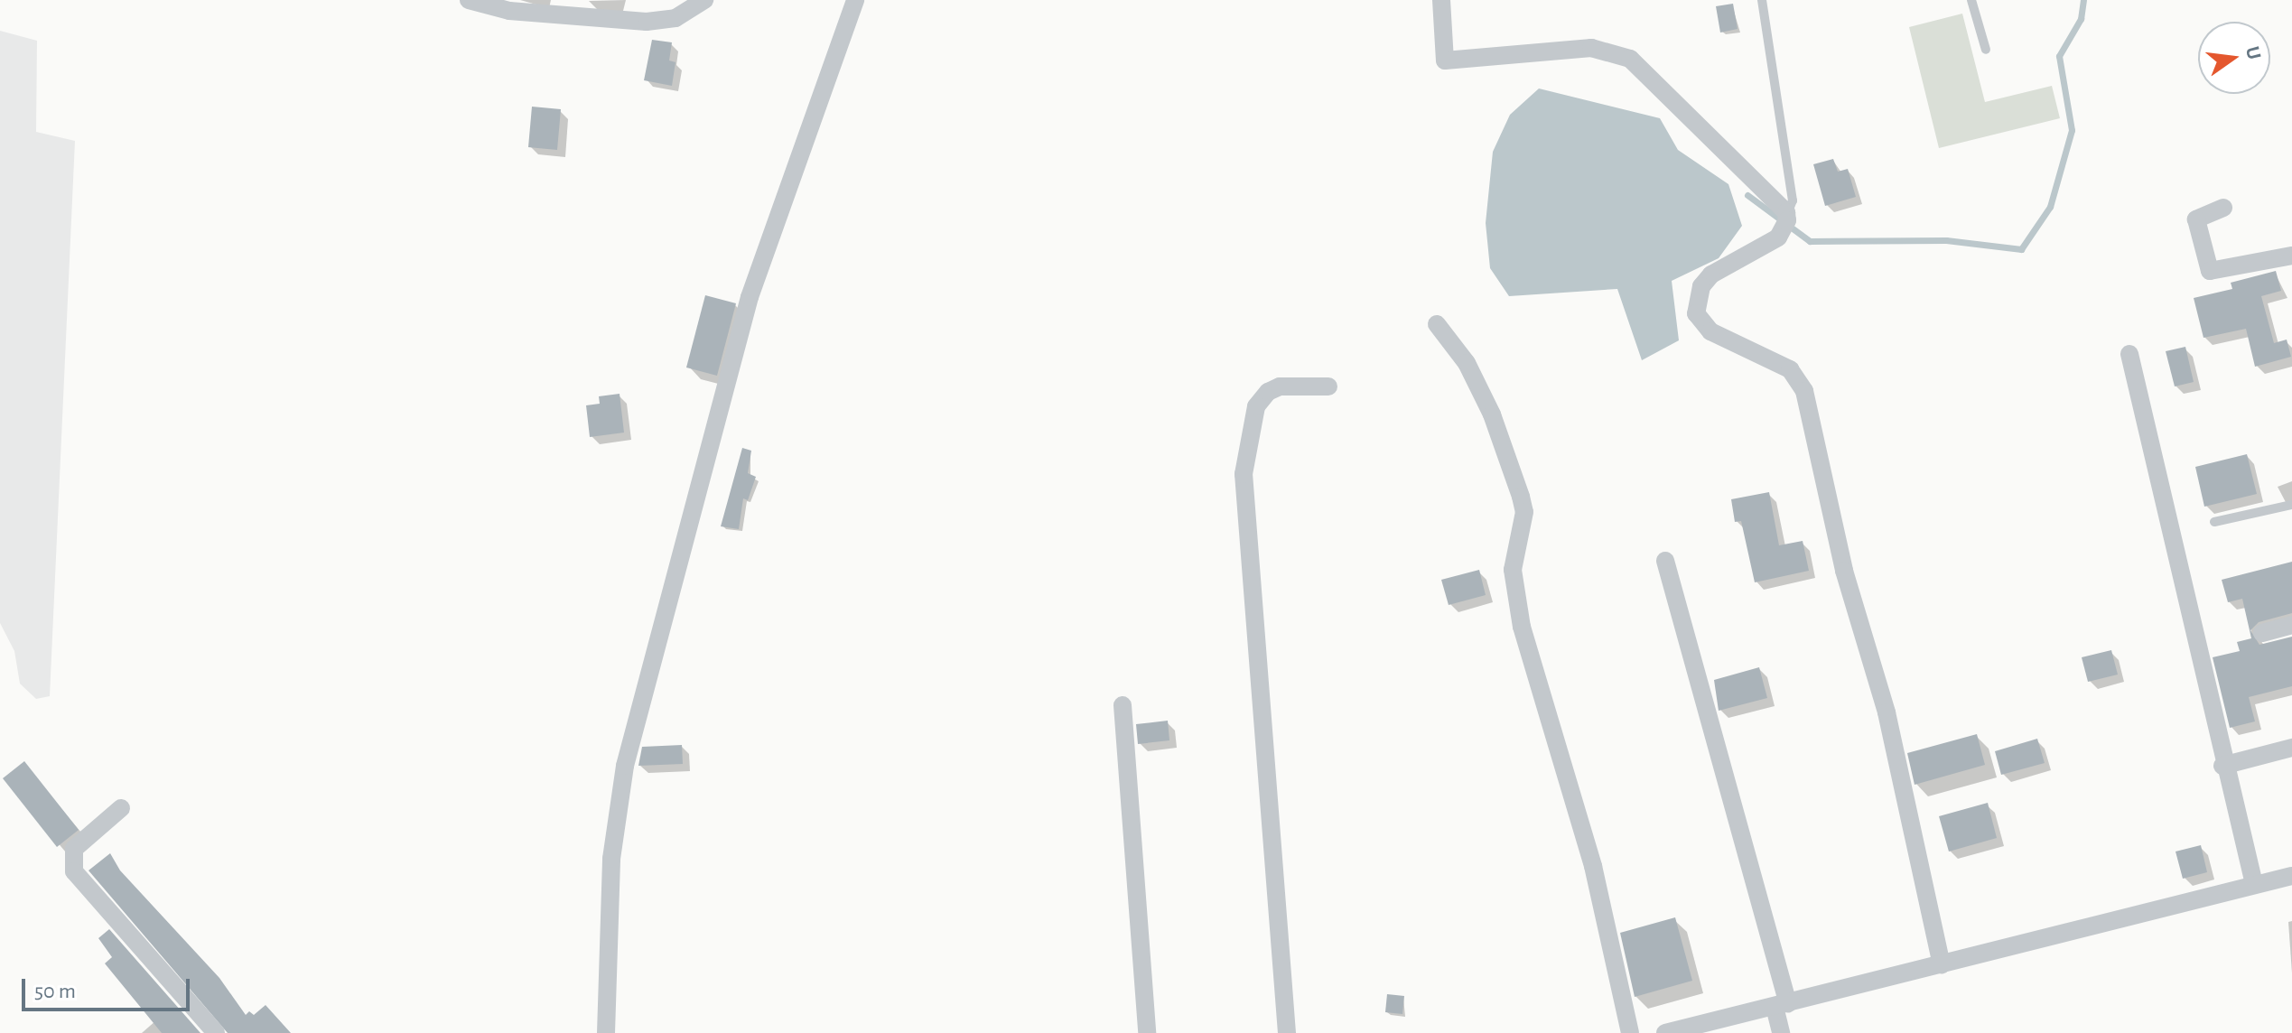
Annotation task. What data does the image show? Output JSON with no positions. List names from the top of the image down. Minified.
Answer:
{"scale_bar":"50 m","north":"right"}
